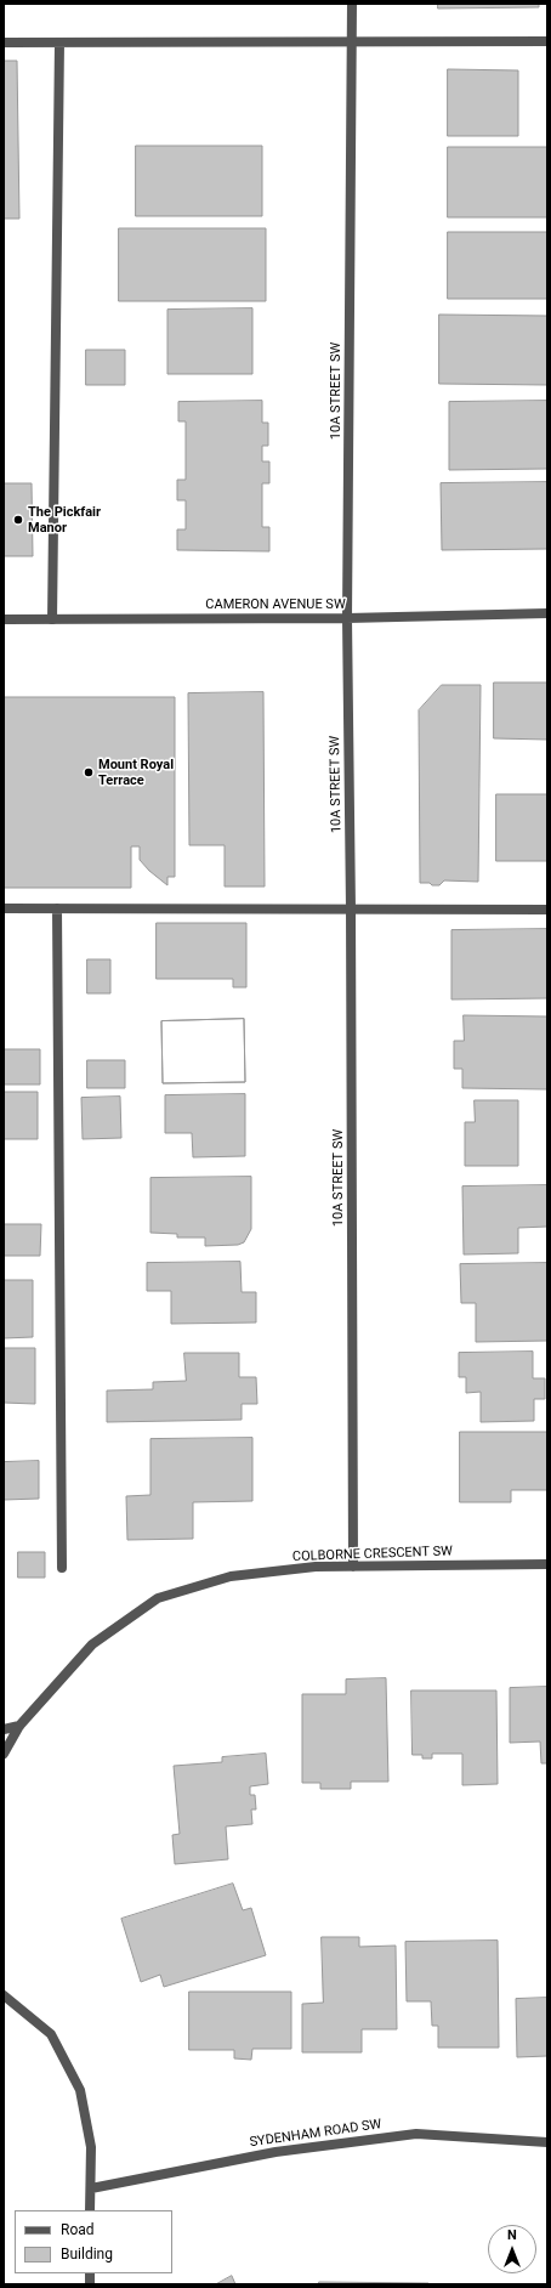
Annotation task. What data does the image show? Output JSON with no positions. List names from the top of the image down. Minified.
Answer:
{"streets":{"street":["10A STREET SW","CAMERON AVENUE SW","COLBORNE CRESCENT SW","SYDENHAM ROAD SW"]},"crossings":[["10A STREET SW","CAMERON AVENUE SW"],["10A STREET SW","COLBORNE CRESCENT SW"]],"places":["The Pickfair Manor","Mount Royal Terrace"],"legend":["Road","Building"],"north":"top"}
